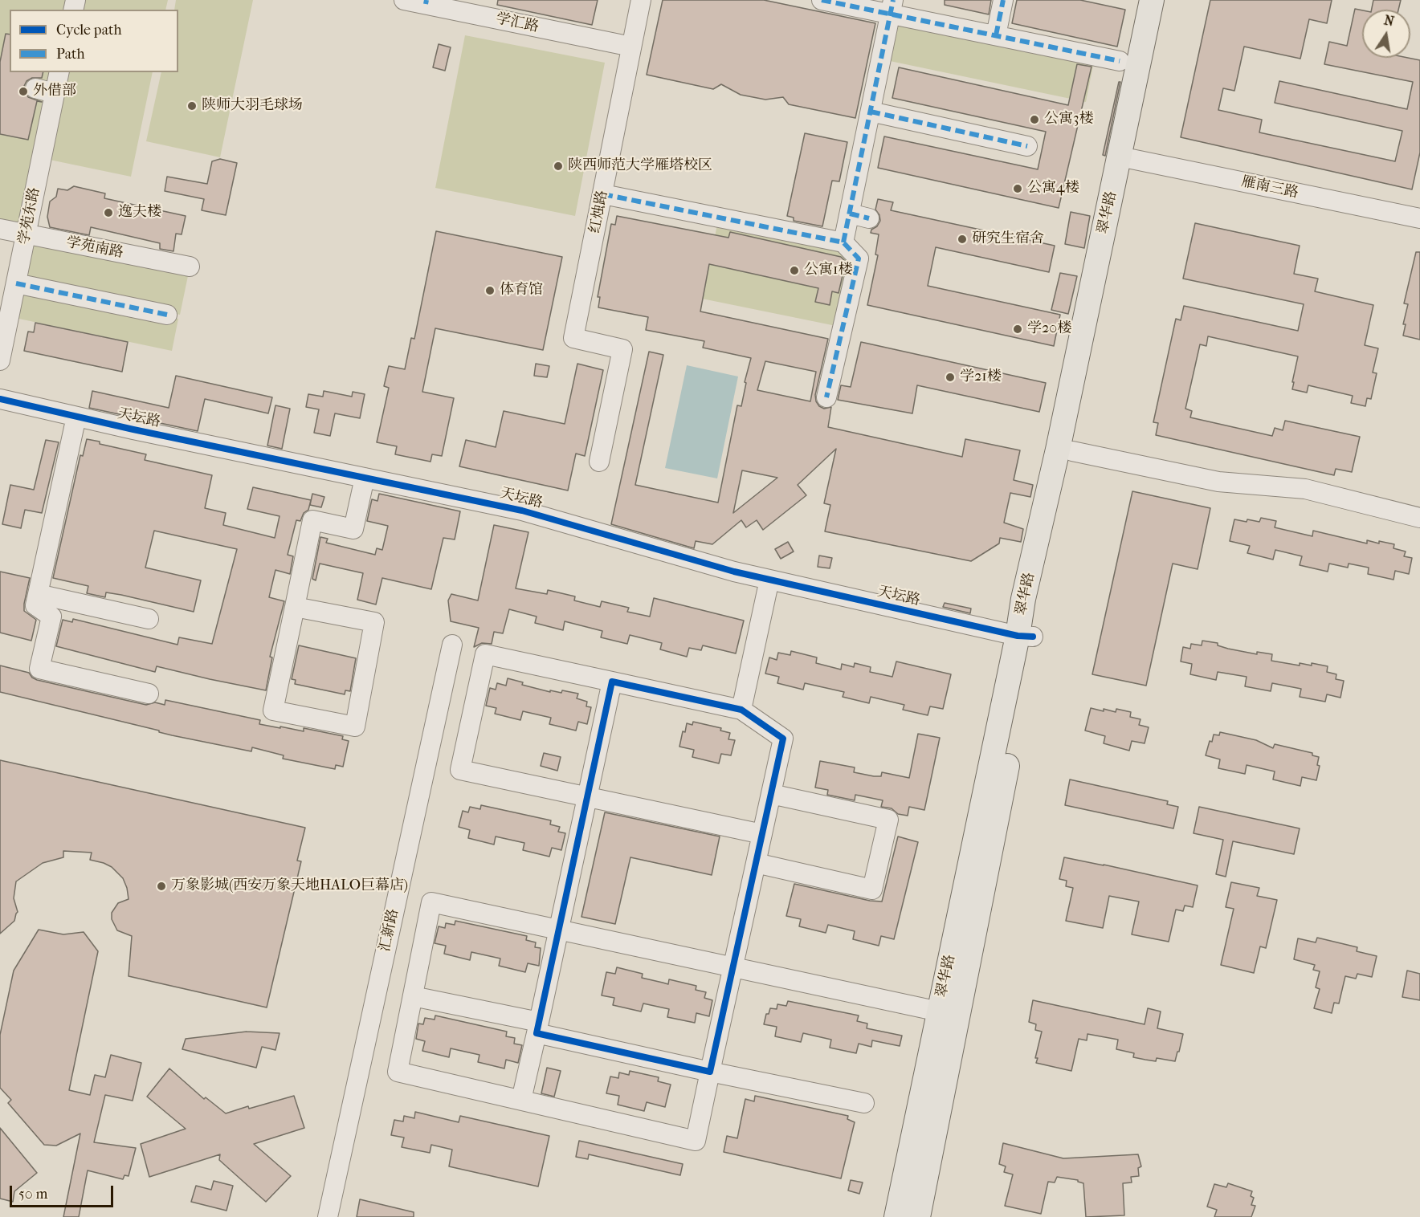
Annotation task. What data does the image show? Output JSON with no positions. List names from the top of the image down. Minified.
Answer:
{"streets":{"main road":["翠华路"],"street":["学汇路","雁南三路","红烛路","学苑东路","学苑南路","天坛路","汇新路"]},"crossings":[["学汇路","红烛路"],["雁南三路","翠华路"],["翠华路","天坛路"],["学苑东路","学苑南路"]],"places":["外借部","陕师大羽毛球场","公寓3楼","陕西师范大学雁塔校区","公寓4楼","逸夫楼","研究生宿舍","公寓1楼","体育馆","学20楼","学21楼","万象影城(西安万象天地HALO巨幕店)"],"legend":["Cycle path","Path"],"scale_bar":"50 m","north":"top"}
